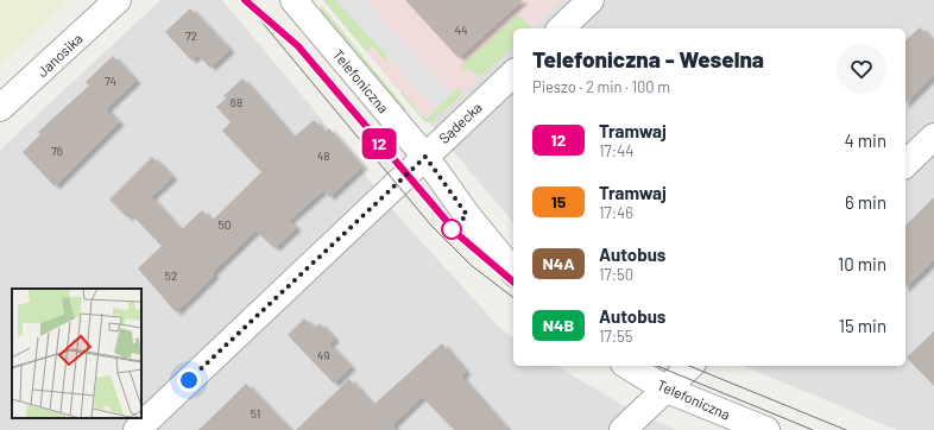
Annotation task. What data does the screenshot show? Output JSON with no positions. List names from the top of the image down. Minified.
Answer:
{"streets":{"street":["Janosika","Telefoniczna","Sądecka"]},"crossings":[["Telefoniczna","Sądecka"]],"lines":["tram line 12"],"house_numbers":["44","72","74","68","76","48","50","52","49","51"],"page":{"on_map":"12","heading":["Telefoniczna - Weselna","Pieszo · 2 min · 100 m"],"list":[{"mark":"12","name":"Tramwaj","note":"17:44","value":"4 min"},{"mark":"15","name":"Tramwaj","note":"17:46","value":"6 min"},{"mark":"N4A","name":"Autobus","note":"17:50","value":"10 min"},{"mark":"N4B","name":"Autobus","note":"17:55","value":"15 min"}]}}
